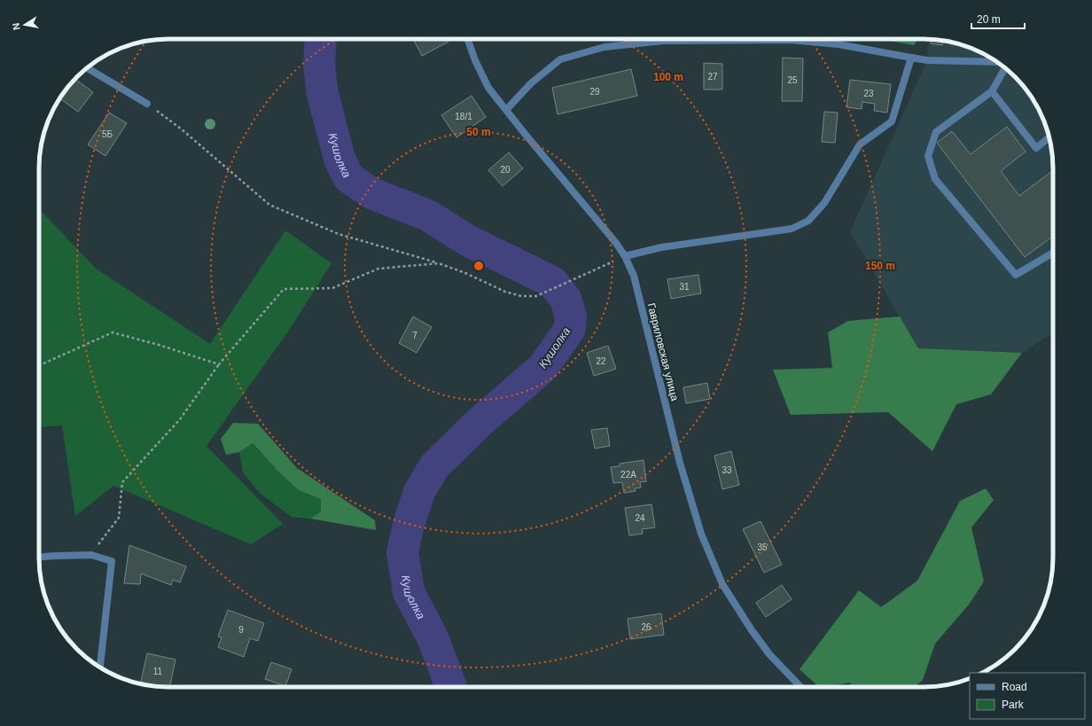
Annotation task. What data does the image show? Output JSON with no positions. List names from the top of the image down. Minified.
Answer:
{"streets":{"street":["Гавриловская улица"]},"water":["Кушолка"],"house_numbers":["27","25","29","23","18/1","5Б","20","31","7","22","33","22А","24","35","26","9","11"],"legend":["Road","Park"],"scale_bar":"20 m","north":"left","rings":["100 m","50 m","150 m"]}
